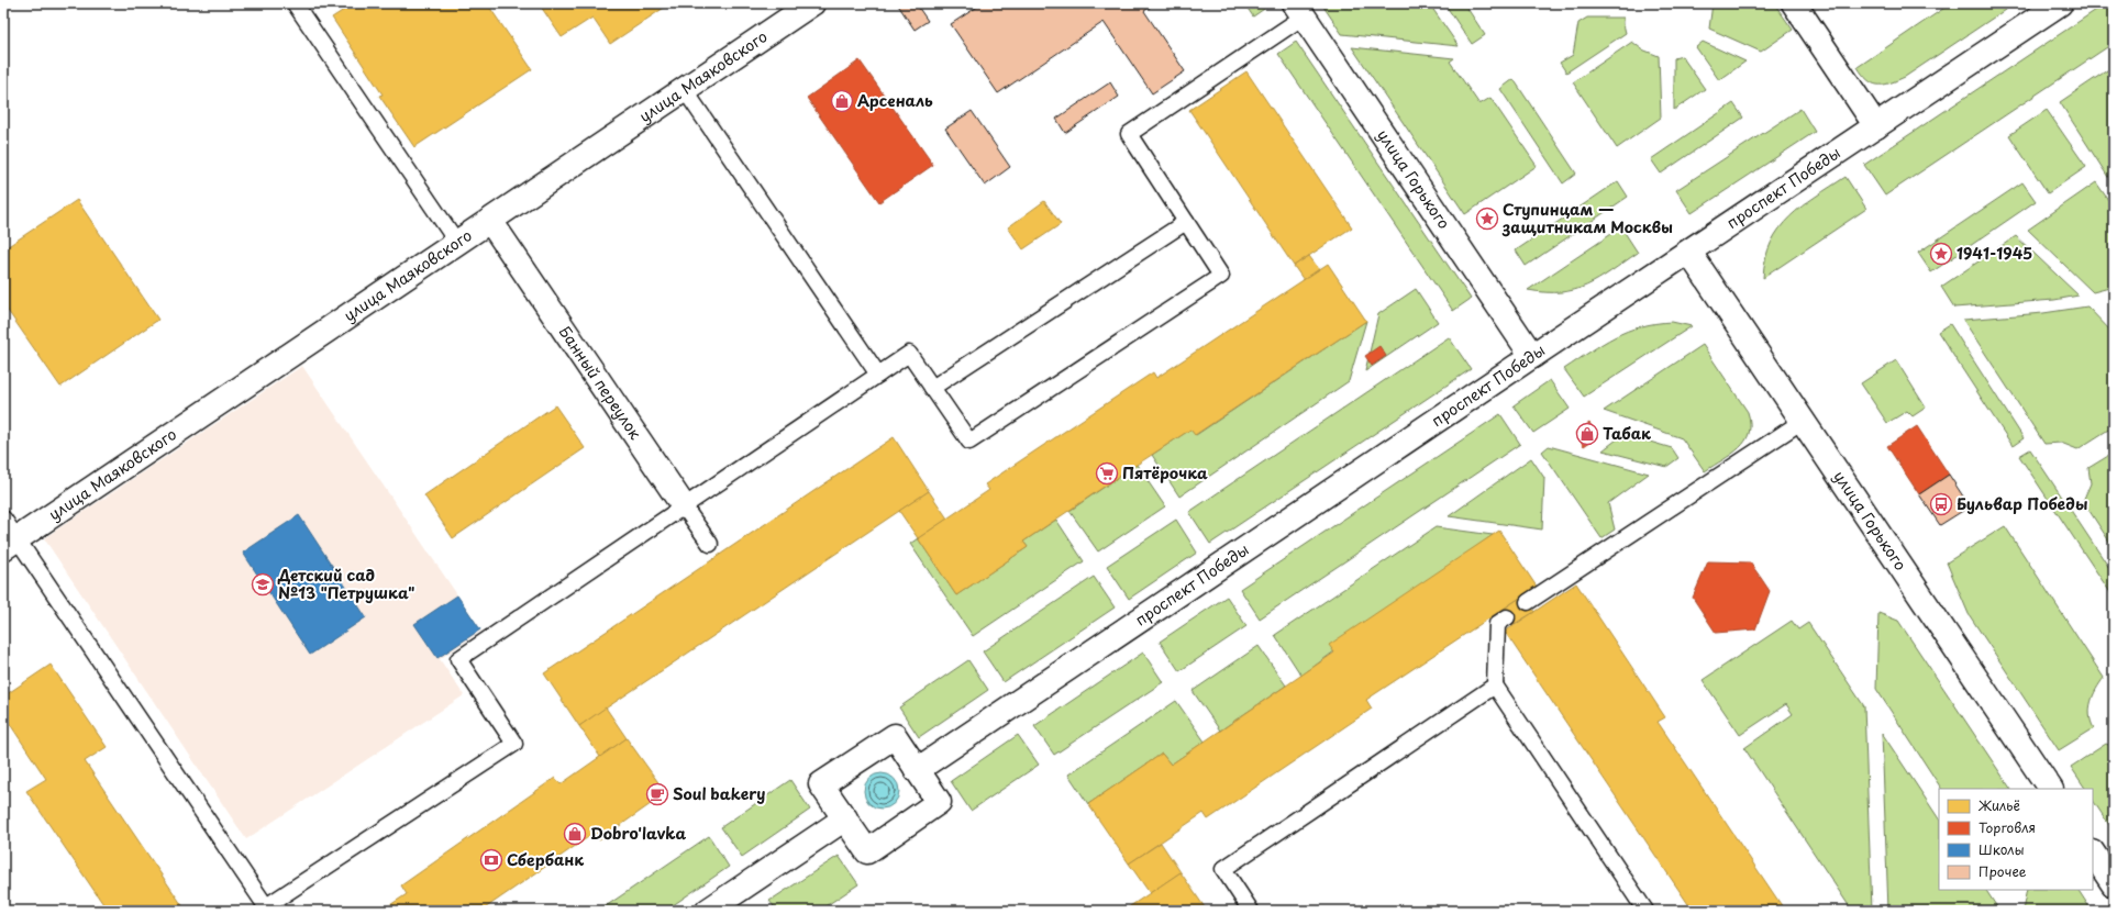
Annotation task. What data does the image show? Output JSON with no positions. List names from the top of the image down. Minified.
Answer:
{"streets":{"street":["улица Маяковского","улица Горького","проспект Победы","Банный переулок"]},"crossings":[["улица Маяковского","Банный переулок"],["улица Горького","проспект Победы"]],"places":{"shop":["Арсеналь","Табак","Dobro'lavka"],"place":["Ступинцам — защитникам Москвы","1941-1945"],"supermarket":["Пятёрочка"],"bus stop":["Бульвар Победы"],"school or university":["Детский сад №13 \"Петрушка\""],"cafe":["Soul bakery"],"bank":["Сбербанк"]},"legend":["Жильё","Торговля","Школы","Прочее"]}
